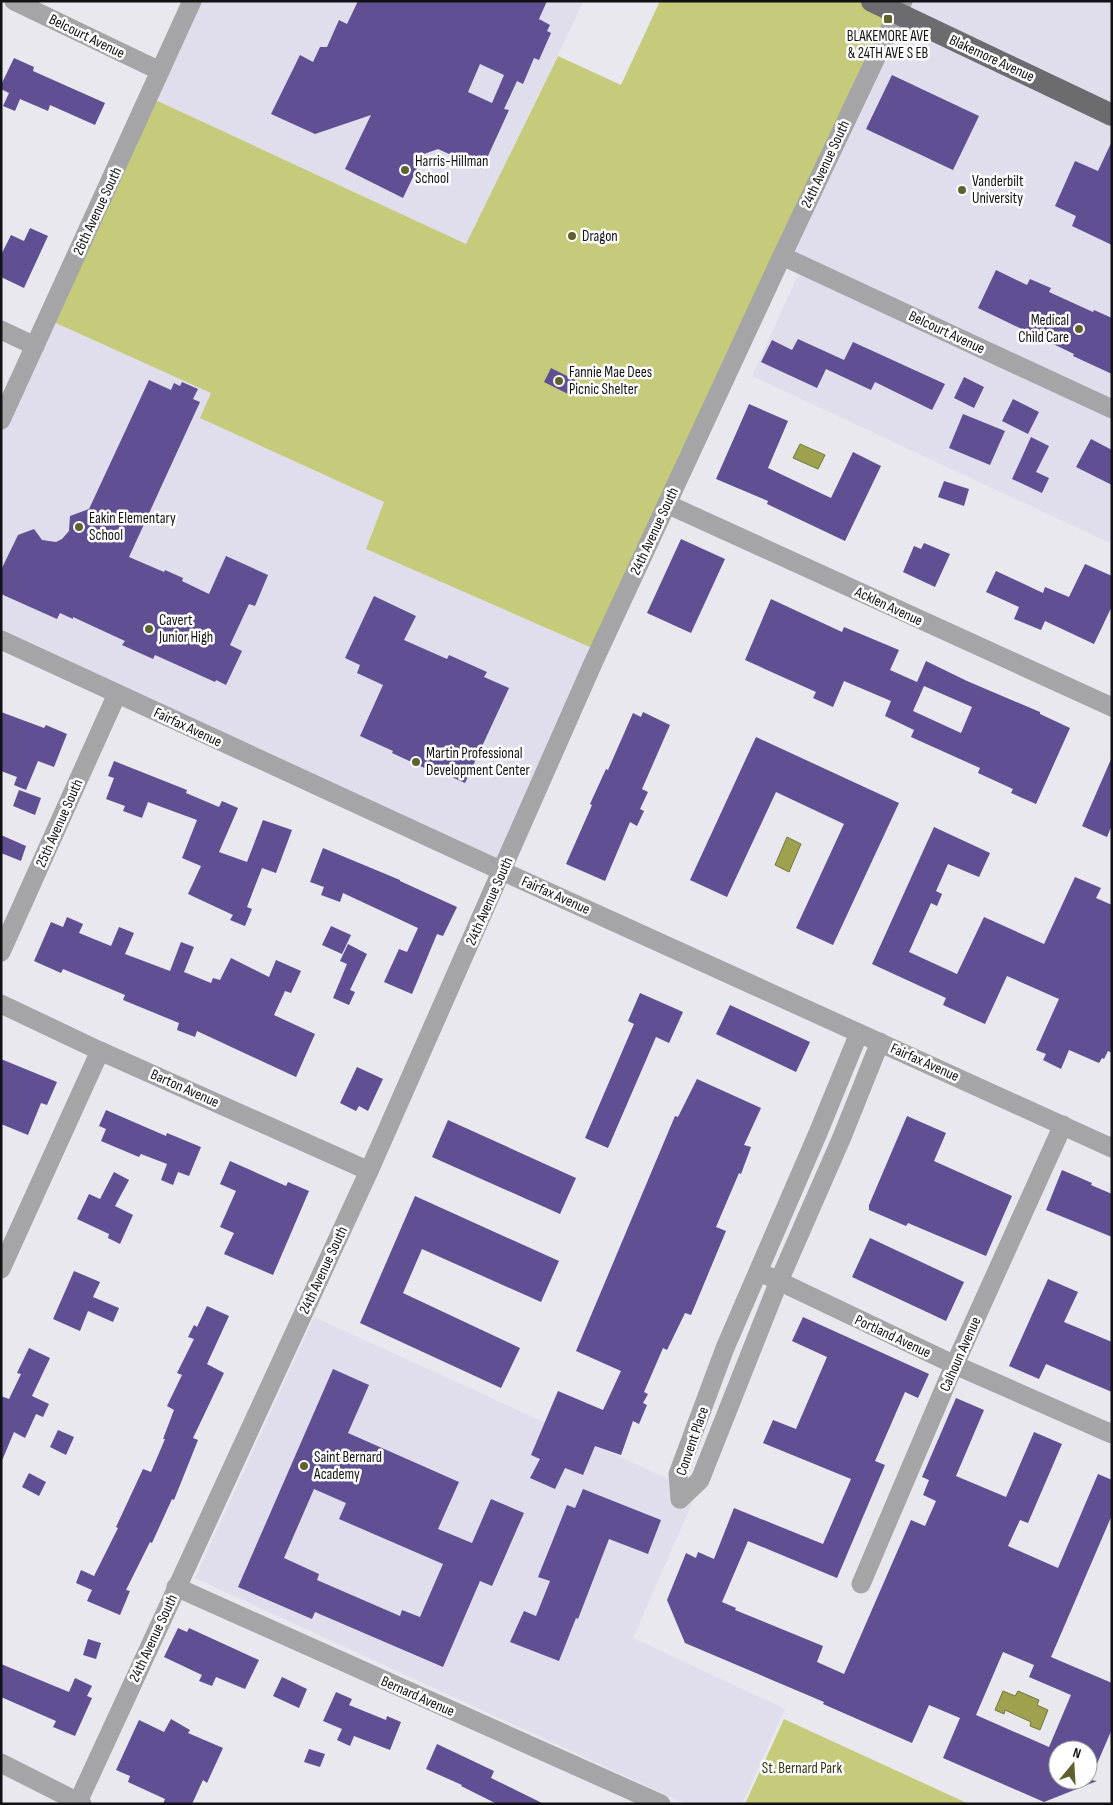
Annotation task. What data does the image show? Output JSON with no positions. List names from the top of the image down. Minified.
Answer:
{"streets":{"main road":["Blakemore Avenue"],"street":["Belcourt Avenue","24th Avenue South","26th Avenue South","Acklen Avenue","Fairfax Avenue","25th Avenue South","Barton Avenue","Portland Avenue","Calhoun Avenue","Convent Place","Bernard Avenue"]},"crossings":[["Belcourt Avenue","24th Avenue South"],["Belcourt Avenue","26th Avenue South"],["Blakemore Avenue","24th Avenue South"],["24th Avenue South","Acklen Avenue"],["24th Avenue South","Fairfax Avenue"],["24th Avenue South","Barton Avenue"],["24th Avenue South","Bernard Avenue"],["Fairfax Avenue","25th Avenue South"],["Fairfax Avenue","Calhoun Avenue"],["Fairfax Avenue","Convent Place"],["Portland Avenue","Calhoun Avenue"],["Portland Avenue","Convent Place"]],"parks":["St. Bernard Park"],"places":{"transit":["BLAKEMORE AVE & 24TH AVE S EB"],"other":["Harris-Hillman School","Vanderbilt University","Dragon","Medical Child Care","Fannie Mae Dees Picnic Shelter","Eakin Elementary School","Cavert Junior High","Martin Professional Development Center","Saint Bernard Academy"]},"north":"top"}
